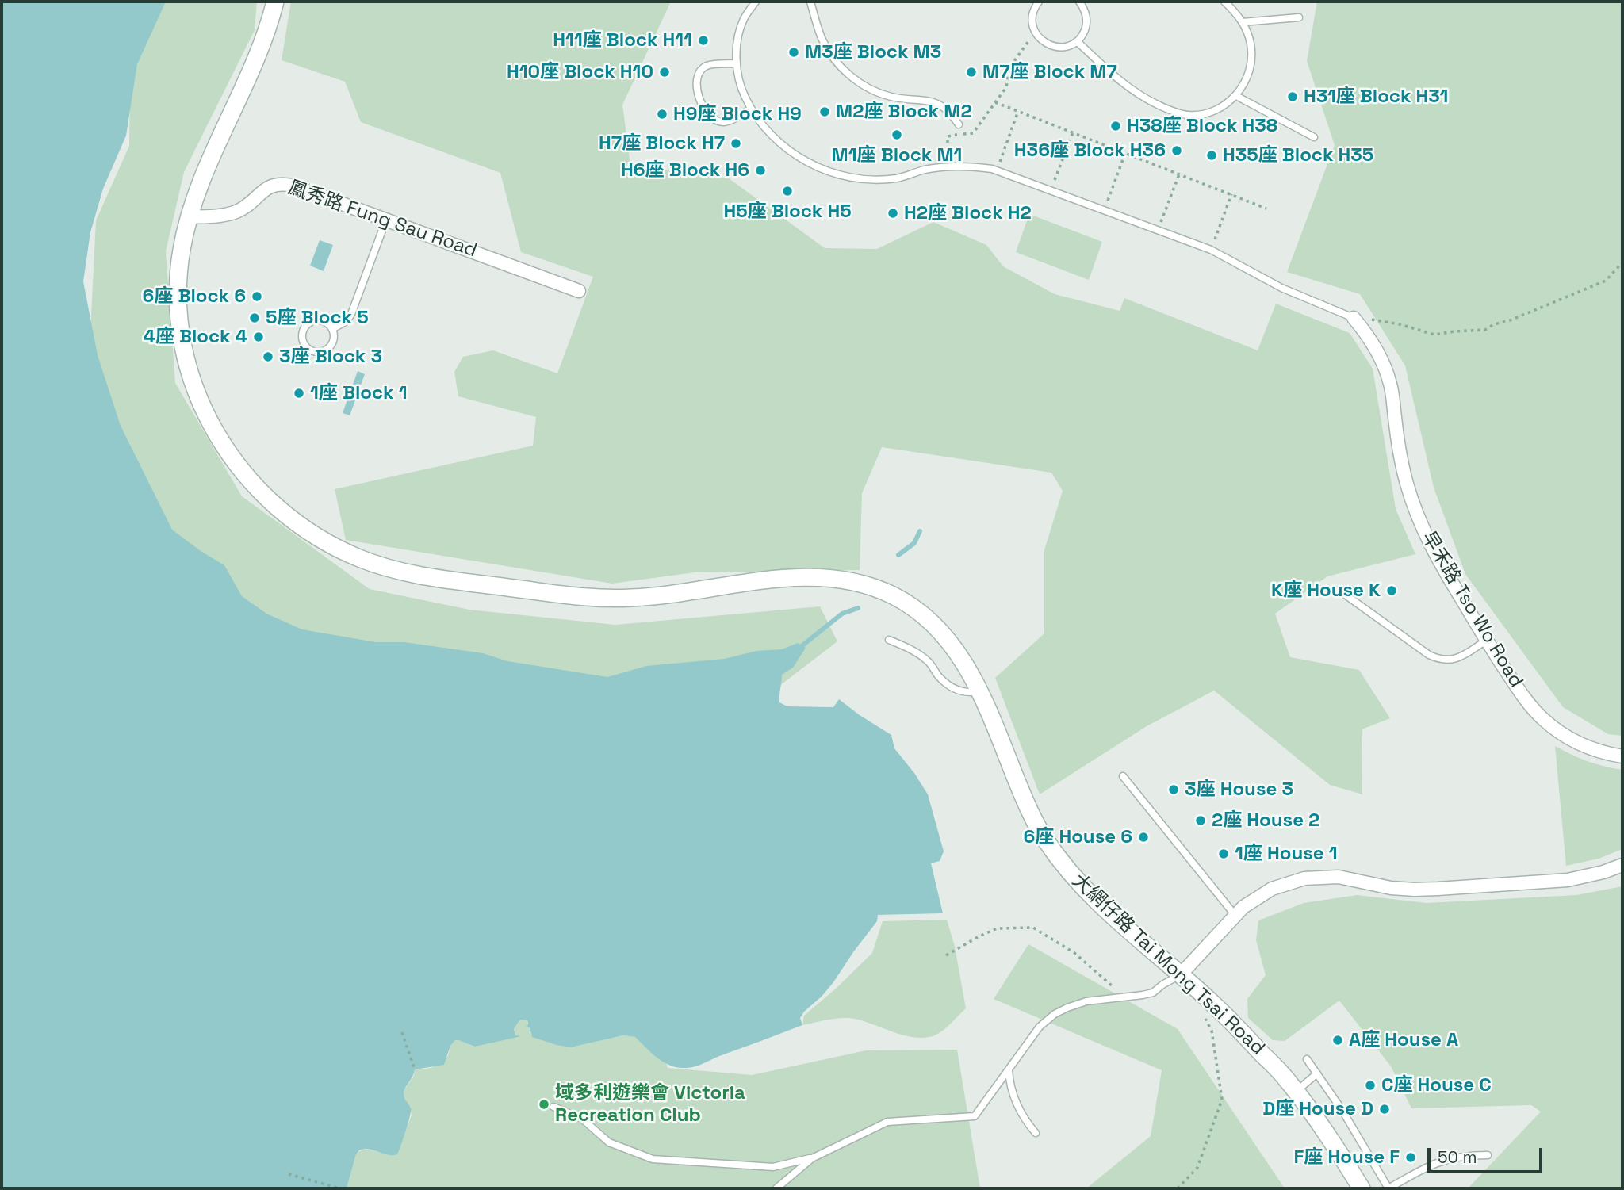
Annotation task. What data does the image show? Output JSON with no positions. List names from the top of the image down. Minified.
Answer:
{"streets":{"street":["鳳秀路 Fung Sau Road","早禾路 Tso Wo Road","大網仔路 Tai Mong Tsai Road"]},"crossings":[["鳳秀路 Fung Sau Road","大網仔路 Tai Mong Tsai Road"]],"places":["H11座 Block H11","M3座 Block M3","H10座 Block H10","M7座 Block M7","H31座 Block H31","M2座 Block M2","H9座 Block H9","H38座 Block H38","M1座 Block M1","H7座 Block H7","H36座 Block H36","H35座 Block H35","H6座 Block H6","H5座 Block H5","H2座 Block H2","6座 Block 6","5座 Block 5","4座 Block 4","3座 Block 3","1座 Block 1","K座 House K","3座 House 3","2座 House 2","6座 House 6","1座 House 1","A座 House A","C座 House C","域多利遊樂會 Victoria Recreation Club","D座 House D","F座 House F"],"scale_bar":"50 m"}
